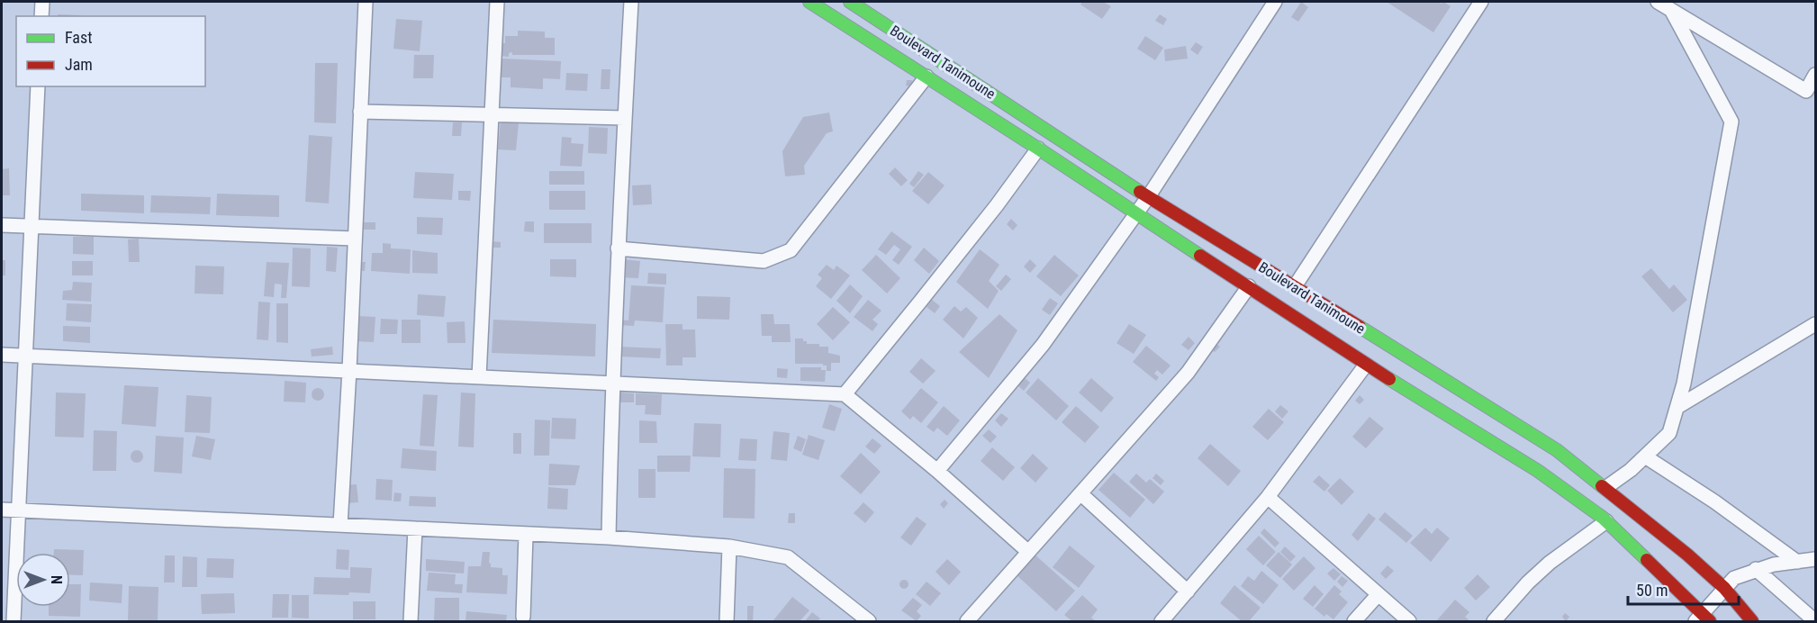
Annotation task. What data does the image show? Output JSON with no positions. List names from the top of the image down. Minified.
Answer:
{"streets":{"main road":["Boulevard Tanimoune"]},"legend":["Fast","Jam"],"scale_bar":"50 m","north":"right"}
